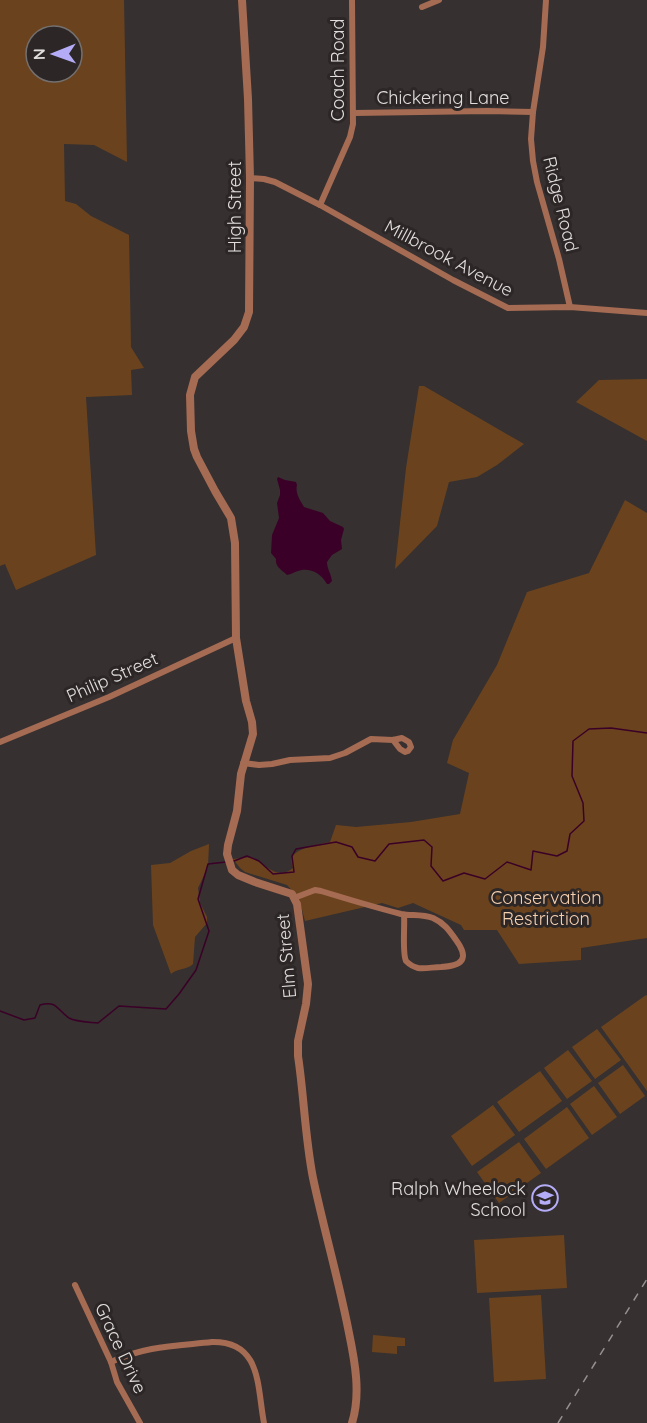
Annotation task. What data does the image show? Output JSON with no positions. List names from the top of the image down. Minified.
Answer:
{"streets":{"street":["Coach Road","Chickering Lane","Ridge Road","High Street","Millbrook Avenue","Philip Street","Elm Street","Grace Drive"]},"crossings":[["Coach Road","Chickering Lane"],["Coach Road","Millbrook Avenue"],["Chickering Lane","Ridge Road"],["Ridge Road","Millbrook Avenue"],["High Street","Millbrook Avenue"],["High Street","Elm Street"],["Philip Street","Elm Street"]],"parks":["Conservation Restriction"],"places":{"school or university":["Ralph Wheelock School"]},"north":"left"}
